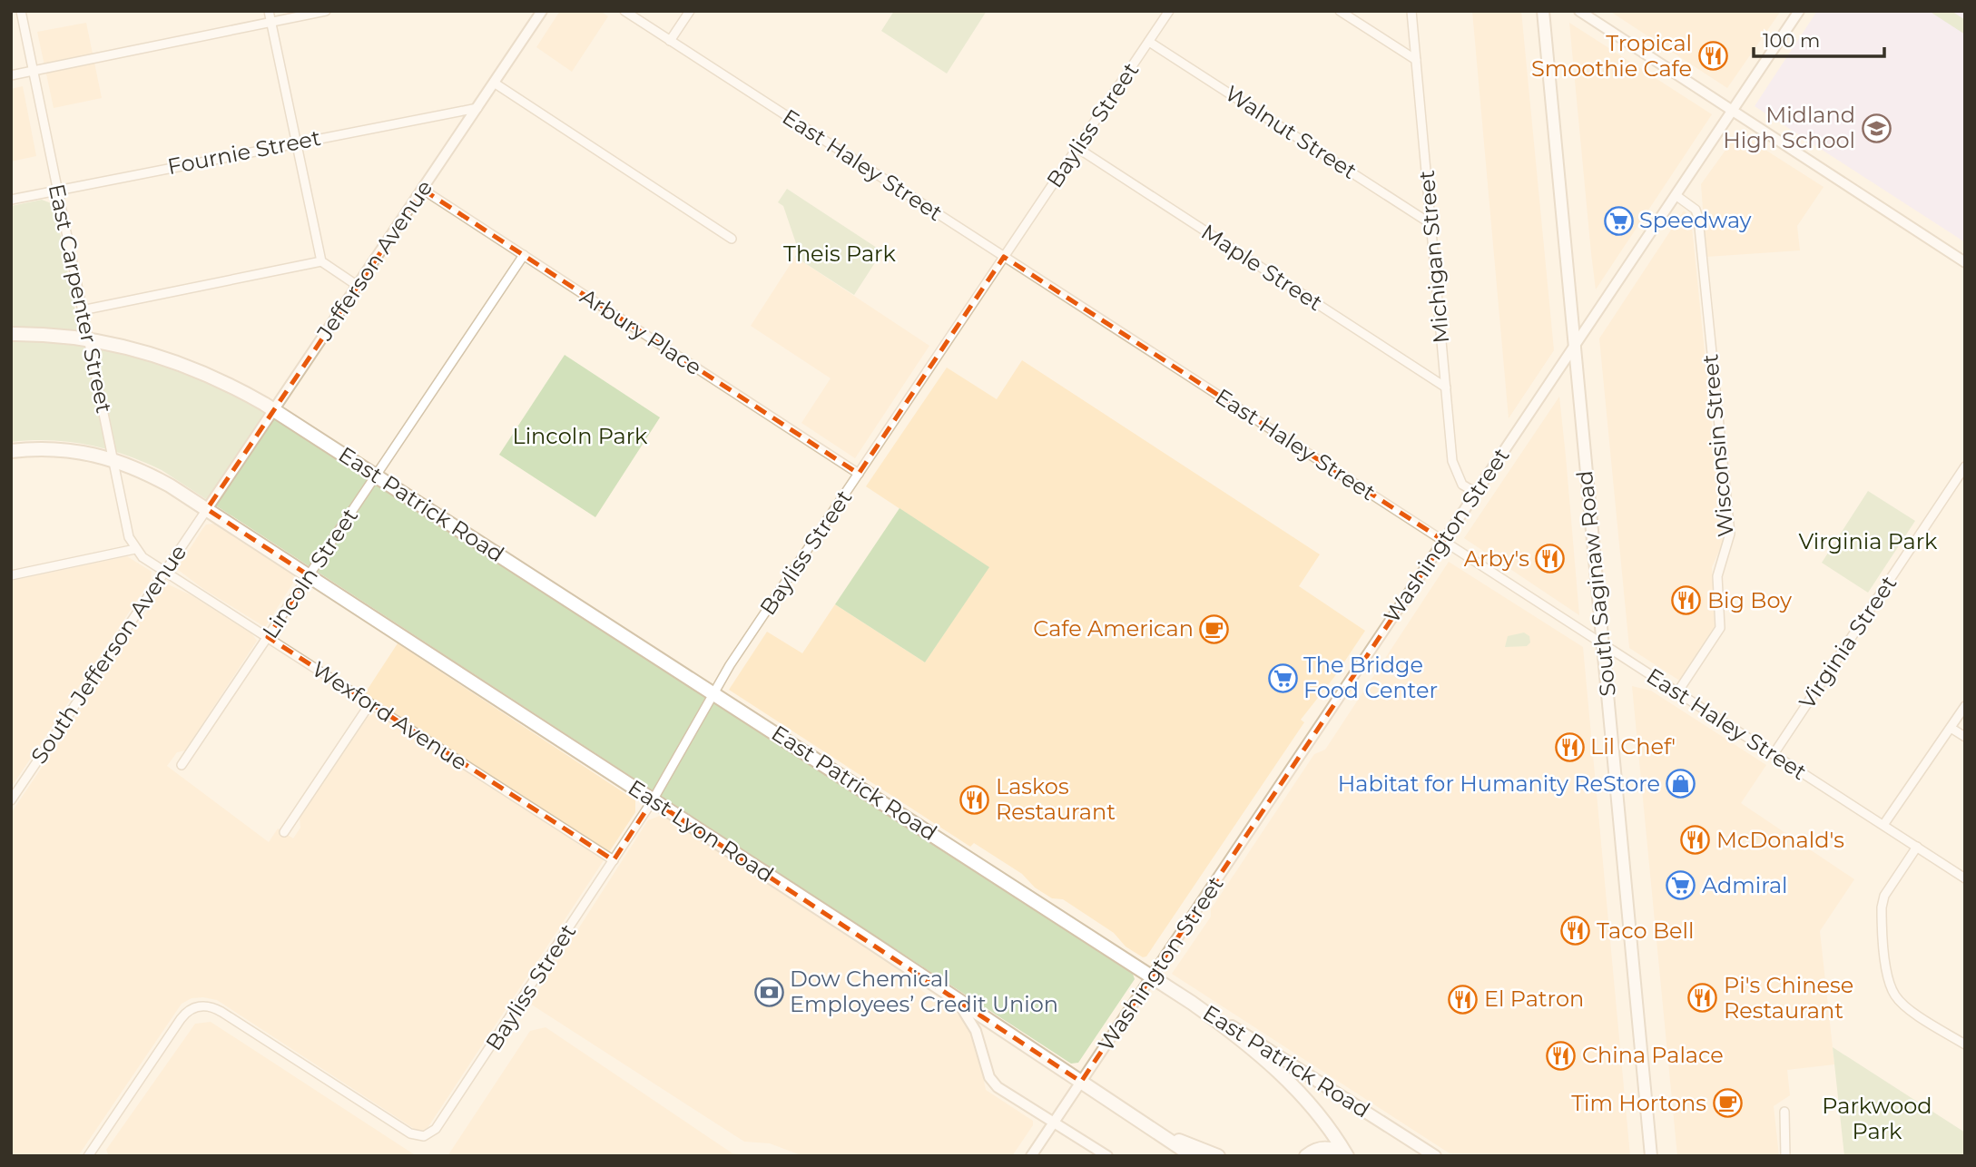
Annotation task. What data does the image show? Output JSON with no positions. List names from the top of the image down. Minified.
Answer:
{"streets":{"highway":["East Patrick Road","East Lyon Road"],"main road":["South Saginaw Road"],"street":["Bayliss Street","Walnut Street","Fournie Street","East Haley Street","Michigan Street","Jefferson Avenue","Maple Street","East Carpenter Street","Arbury Place","Wisconsin Street","Washington Street","Lincoln Street","Virginia Street","South Jefferson Avenue","Wexford Avenue"]},"crossings":[["Bayliss Street","Walnut Street"],["Bayliss Street","East Haley Street"],["Bayliss Street","Maple Street"],["Bayliss Street","Arbury Place"],["Bayliss Street","East Patrick Road"],["Bayliss Street","Wexford Avenue"],["Bayliss Street","East Lyon Road"],["Walnut Street","Michigan Street"],["Fournie Street","Jefferson Avenue"],["Fournie Street","East Carpenter Street"],["East Haley Street","Wisconsin Street"],["East Haley Street","Washington Street"],["East Haley Street","South Saginaw Road"],["East Haley Street","Virginia Street"],["Michigan Street","Maple Street"],["Michigan Street","Washington Street"],["Jefferson Avenue","Arbury Place"],["Jefferson Avenue","East Patrick Road"],["Jefferson Avenue","South Jefferson Avenue"],["Jefferson Avenue","East Lyon Road"],["East Carpenter Street","East Patrick Road"],["East Carpenter Street","East Lyon Road"],["Arbury Place","Lincoln Street"],["Wisconsin Street","Washington Street"],["East Patrick Road","Washington Street"],["East Patrick Road","Lincoln Street"],["Washington Street","South Saginaw Road"],["Washington Street","East Lyon Road"],["Lincoln Street","Wexford Avenue"],["Lincoln Street","East Lyon Road"],["South Jefferson Avenue","Wexford Avenue"],["South Jefferson Avenue","East Lyon Road"]],"parks":["Theis Park","Lincoln Park","Virginia Park","Parkwood Park"],"places":{"restaurant":["Tropical Smoothie Cafe","Arby's","Big Boy","Lil Chef'","Laskos Restaurant","McDonald's","Taco Bell","Pi's Chinese Restaurant","El Patron","China Palace"],"school or university":["Midland High School"],"supermarket":["Speedway","The Bridge Food Center","Admiral"],"cafe":["Cafe American","Tim Hortons"],"shop":["Habitat for Humanity ReStore"],"bank":["Dow Chemical Employees’ Credit Union"]},"scale_bar":"100 m"}
